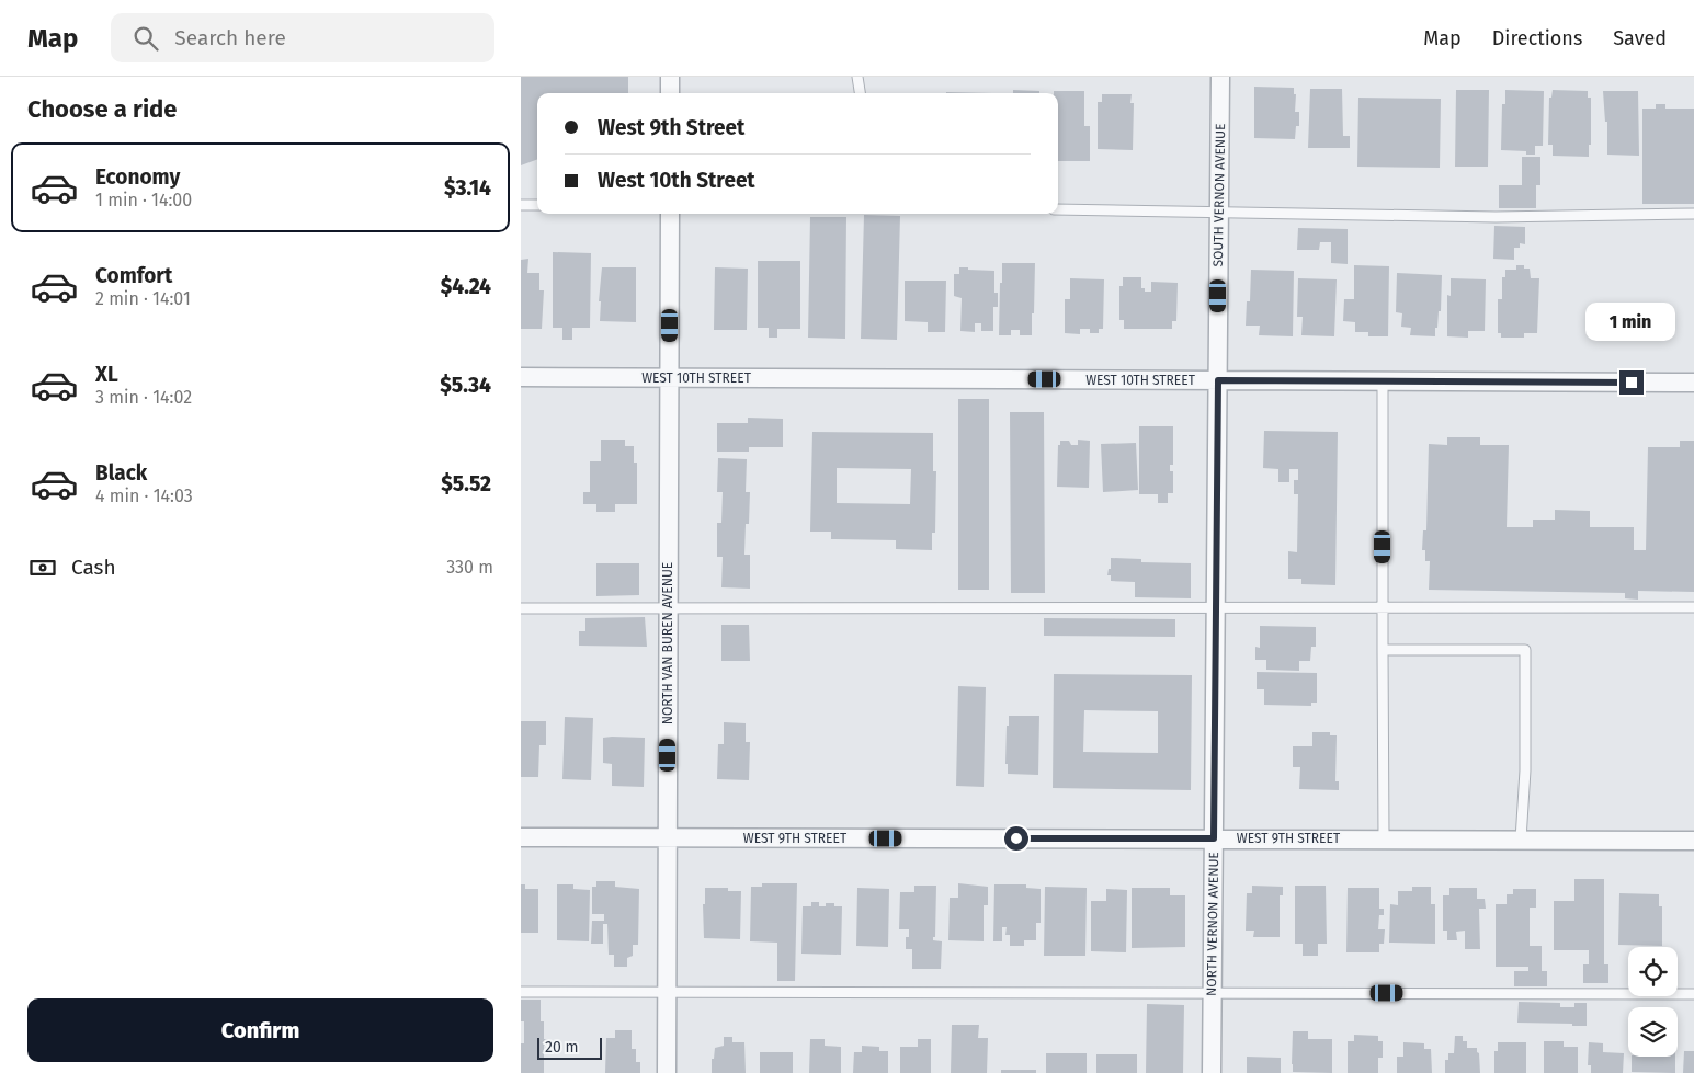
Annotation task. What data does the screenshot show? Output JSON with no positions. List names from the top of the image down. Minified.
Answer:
{"streets":{"street":["SOUTH VERNON AVENUE","WEST 10TH STREET","NORTH VAN BUREN AVENUE","WEST 9TH STREET","NORTH VERNON AVENUE"]},"crossings":[["SOUTH VERNON AVENUE","WEST 10TH STREET"],["SOUTH VERNON AVENUE","NORTH VERNON AVENUE"],["WEST 10TH STREET","NORTH VAN BUREN AVENUE"],["WEST 10TH STREET","NORTH VERNON AVENUE"],["NORTH VAN BUREN AVENUE","WEST 9TH STREET"],["WEST 9TH STREET","NORTH VERNON AVENUE"]],"scale_bar":"20 m","page":{"header":"Map","search":"Search here","nav":["Map","Directions","Saved"],"heading":"Choose a ride","banner":["West 9th Street","West 10th Street"],"list":[{"name":"Economy","note":"1 min · 14:00","value":"$3.14"},{"name":"Comfort","note":"2 min · 14:01","value":"$4.24"},{"name":"XL","note":"3 min · 14:02","value":"$5.34"},{"name":"Black","note":"4 min · 14:03","value":"$5.52"}],"bubble":"1 min","pay":["Cash","330 m"],"buttons":"Confirm","scale":"20 m"}}
